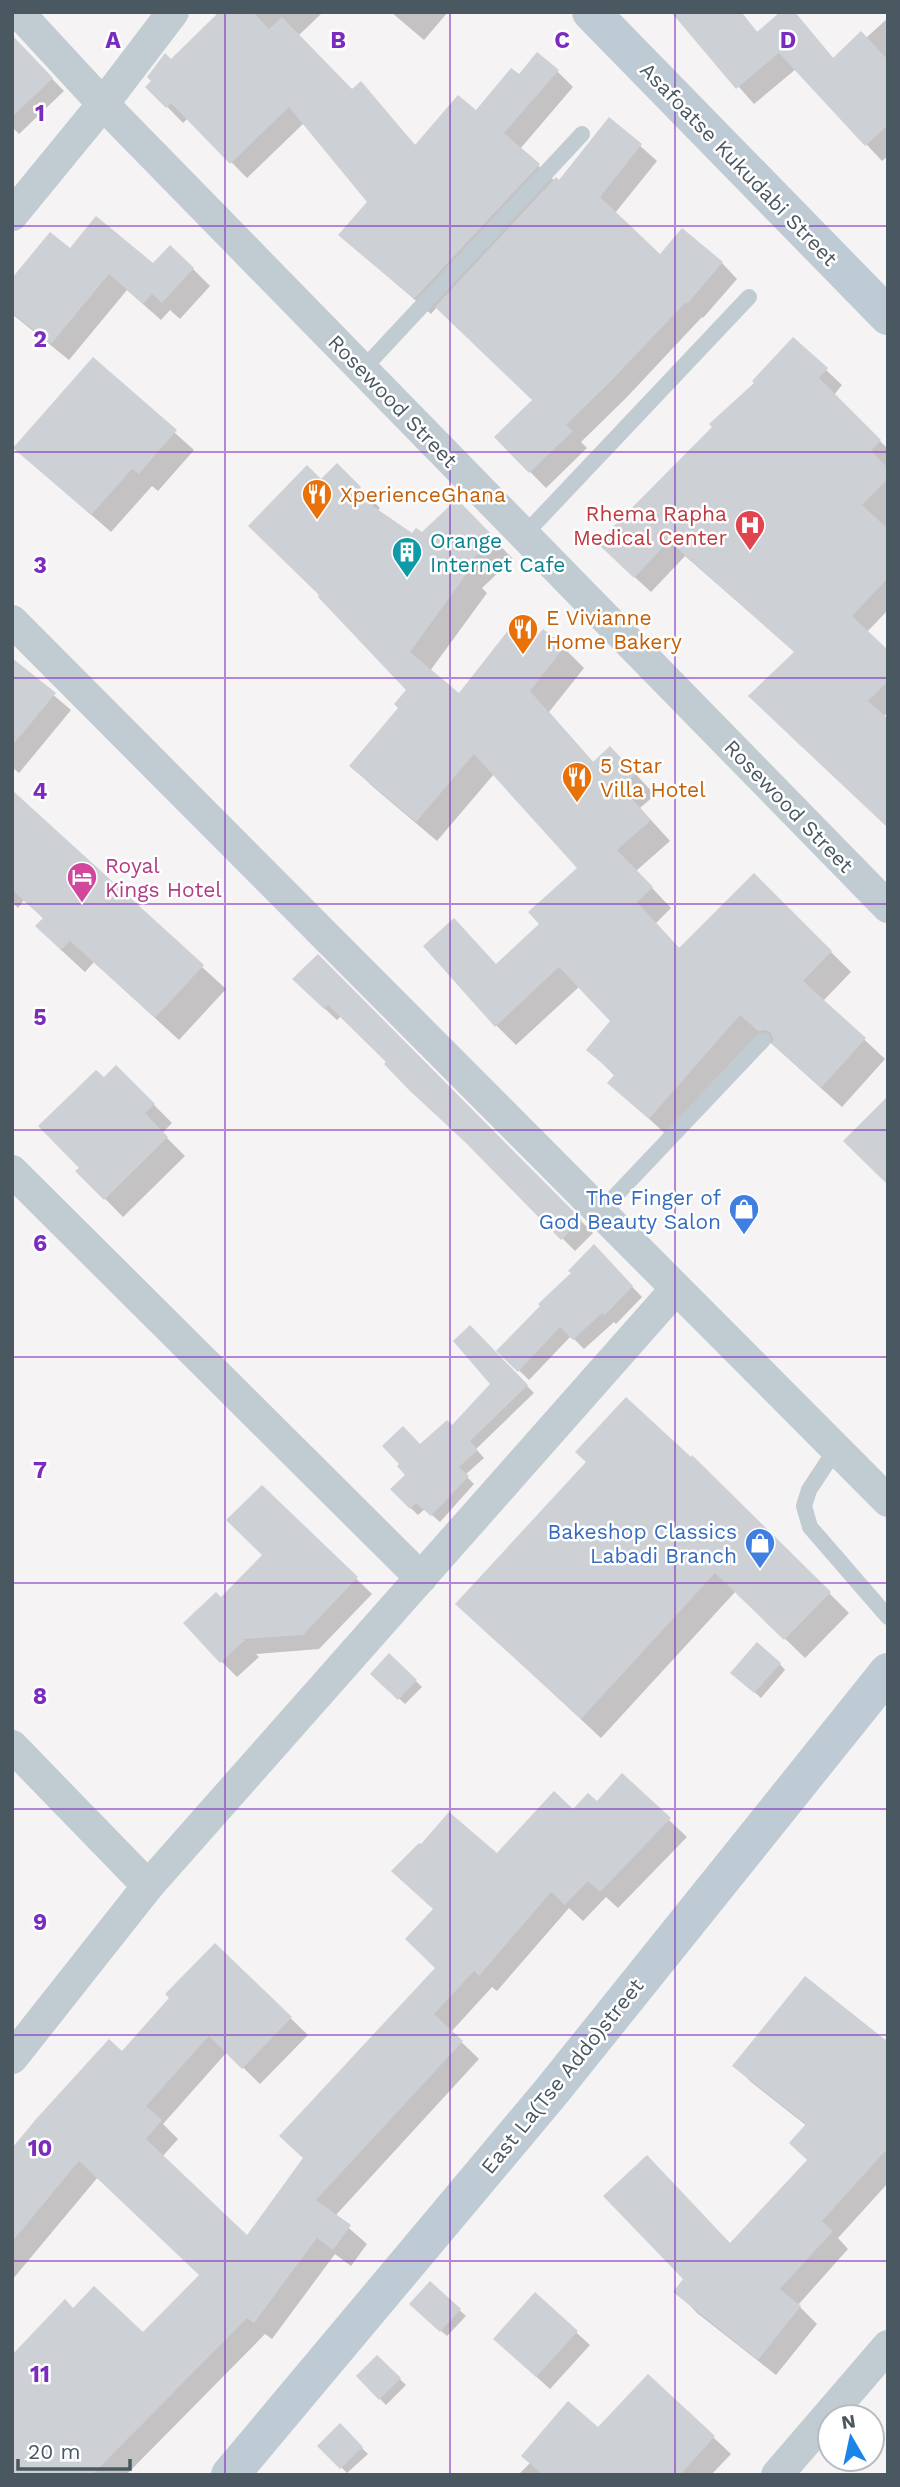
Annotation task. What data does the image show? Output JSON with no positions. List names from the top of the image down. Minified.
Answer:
{"streets":{"street":["Asafoatse Kukudabi Street","Rosewood Street","East La(Tse Addo)street"]},"places":{"restaurant":["XperienceGhana","E Vivianne Home Bakery","5 Star Villa Hotel"],"hospital":["Rhema Rapha Medical Center"],"building":["Orange Internet Cafe"],"hotel":["Royal Kings Hotel"],"shop":["The Finger of God Beauty Salon","Bakeshop Classics Labadi Branch"]},"scale_bar":"20 m","north":"top","grid":{"columns":["A","B","C","D"],"rows":["1","2","3","4","5","6","7","8","9","10","11"]}}
